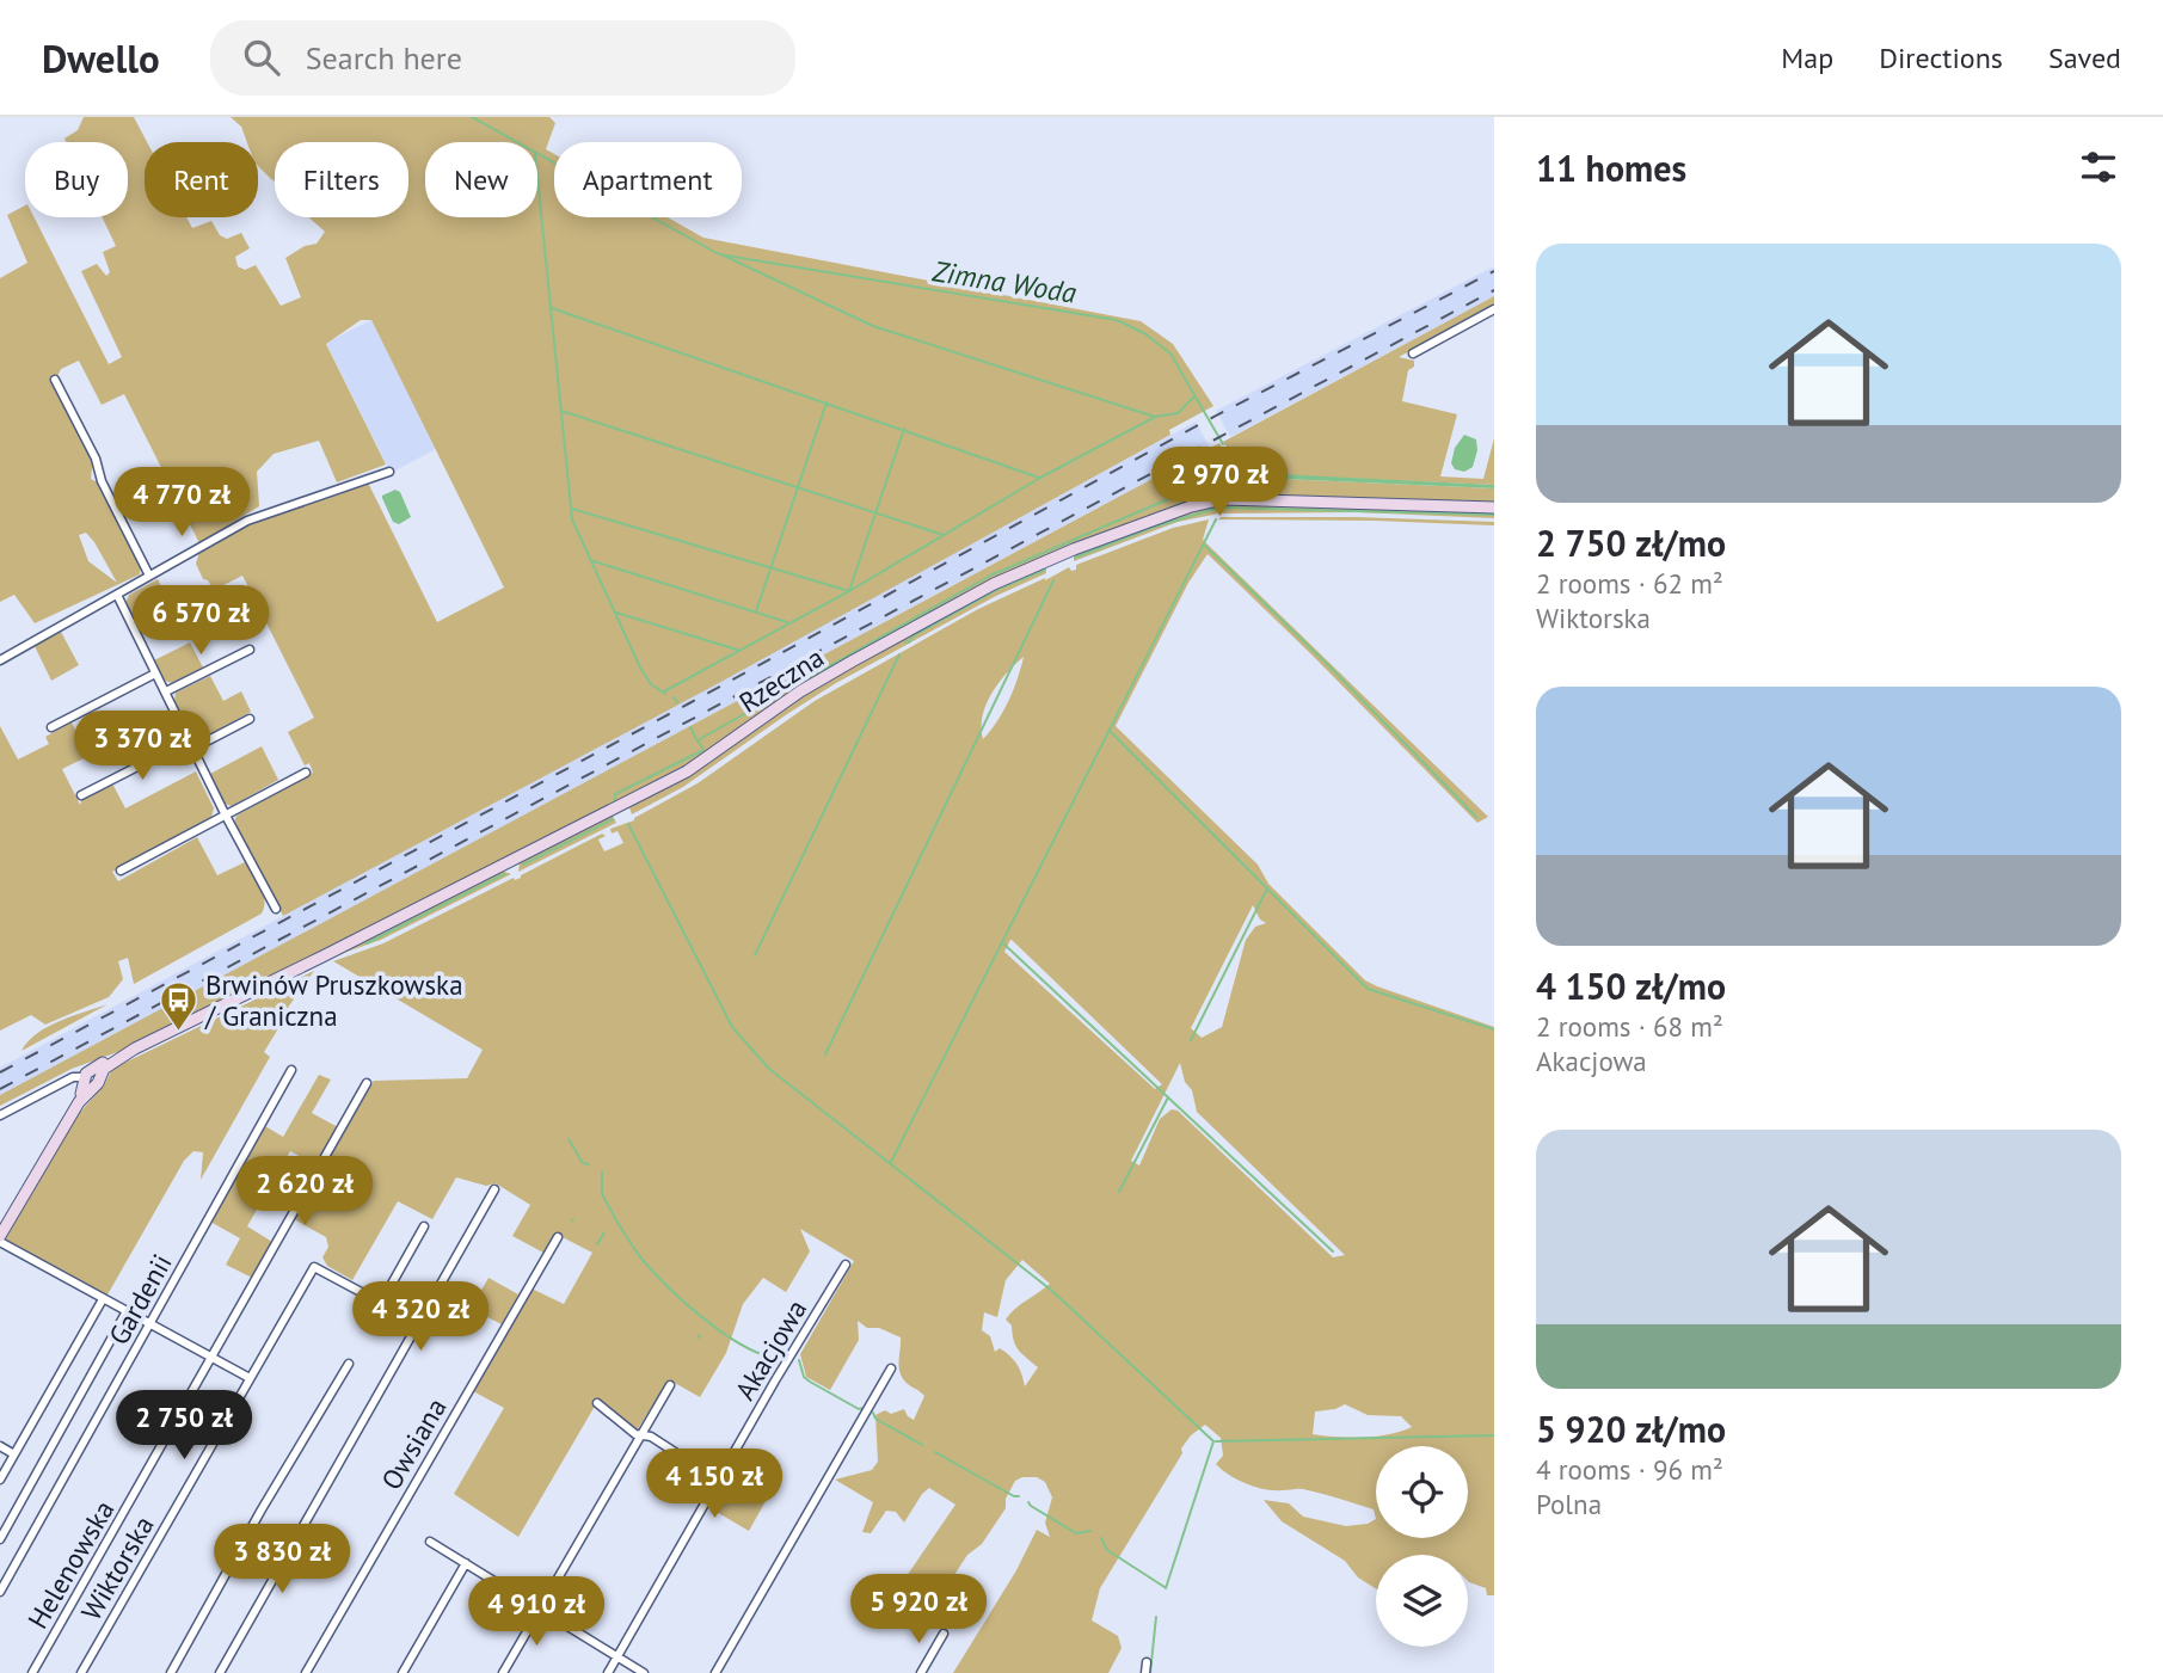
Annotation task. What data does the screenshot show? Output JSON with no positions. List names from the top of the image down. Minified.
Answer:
{"streets":{"street":["Rzeczna","Gardenii","Akacjowa","Owsiana","Helenowska","Wiktorska"]},"water":["Zimna Woda"],"places":{"bus stop":["Brwinów Pruszkowska / Graniczna"]},"page":{"header":"Dwello","search":"Search here","nav":["Map","Directions","Saved"],"heading":"11 homes","chip":["Buy","Rent","Filters","New","Apartment"],"list":[{"name":"2 750 zł/mo","note":"2 rooms · 62 m² · Wiktorska"},{"name":"4 150 zł/mo","note":"2 rooms · 68 m² · Akacjowa"},{"name":"5 920 zł/mo","note":"4 rooms · 96 m² · Polna"}],"price":["2 970 zł","4 770 zł","6 570 zł","3 370 zł","2 620 zł","4 320 zł","2 750 zł","4 150 zł","3 830 zł","5 920 zł","4 910 zł"]}}
